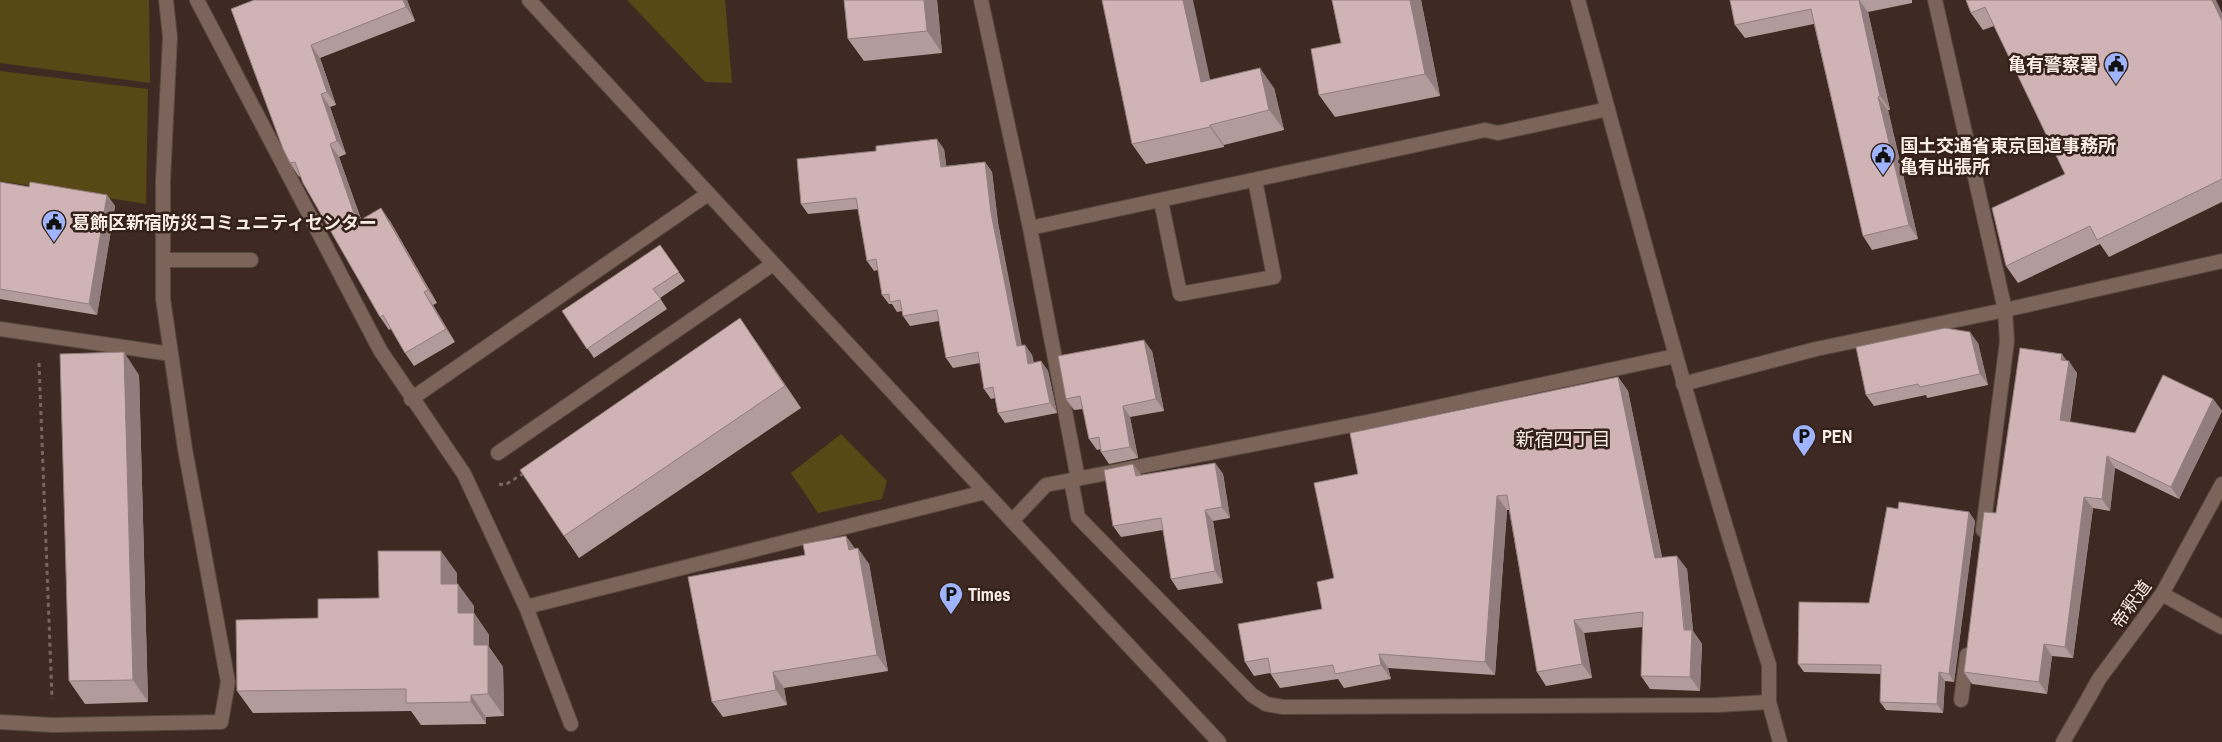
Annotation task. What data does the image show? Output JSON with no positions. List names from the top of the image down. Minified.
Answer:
{"streets":{"street":["帝釈道"]},"districts":["新宿四丁目"],"places":{"public building":["亀有警察署","国土交通省東京国道事務所 亀有出張所","葛飾区新宿防災コミュニティセンター"],"parking":["PEN","Times"]}}
